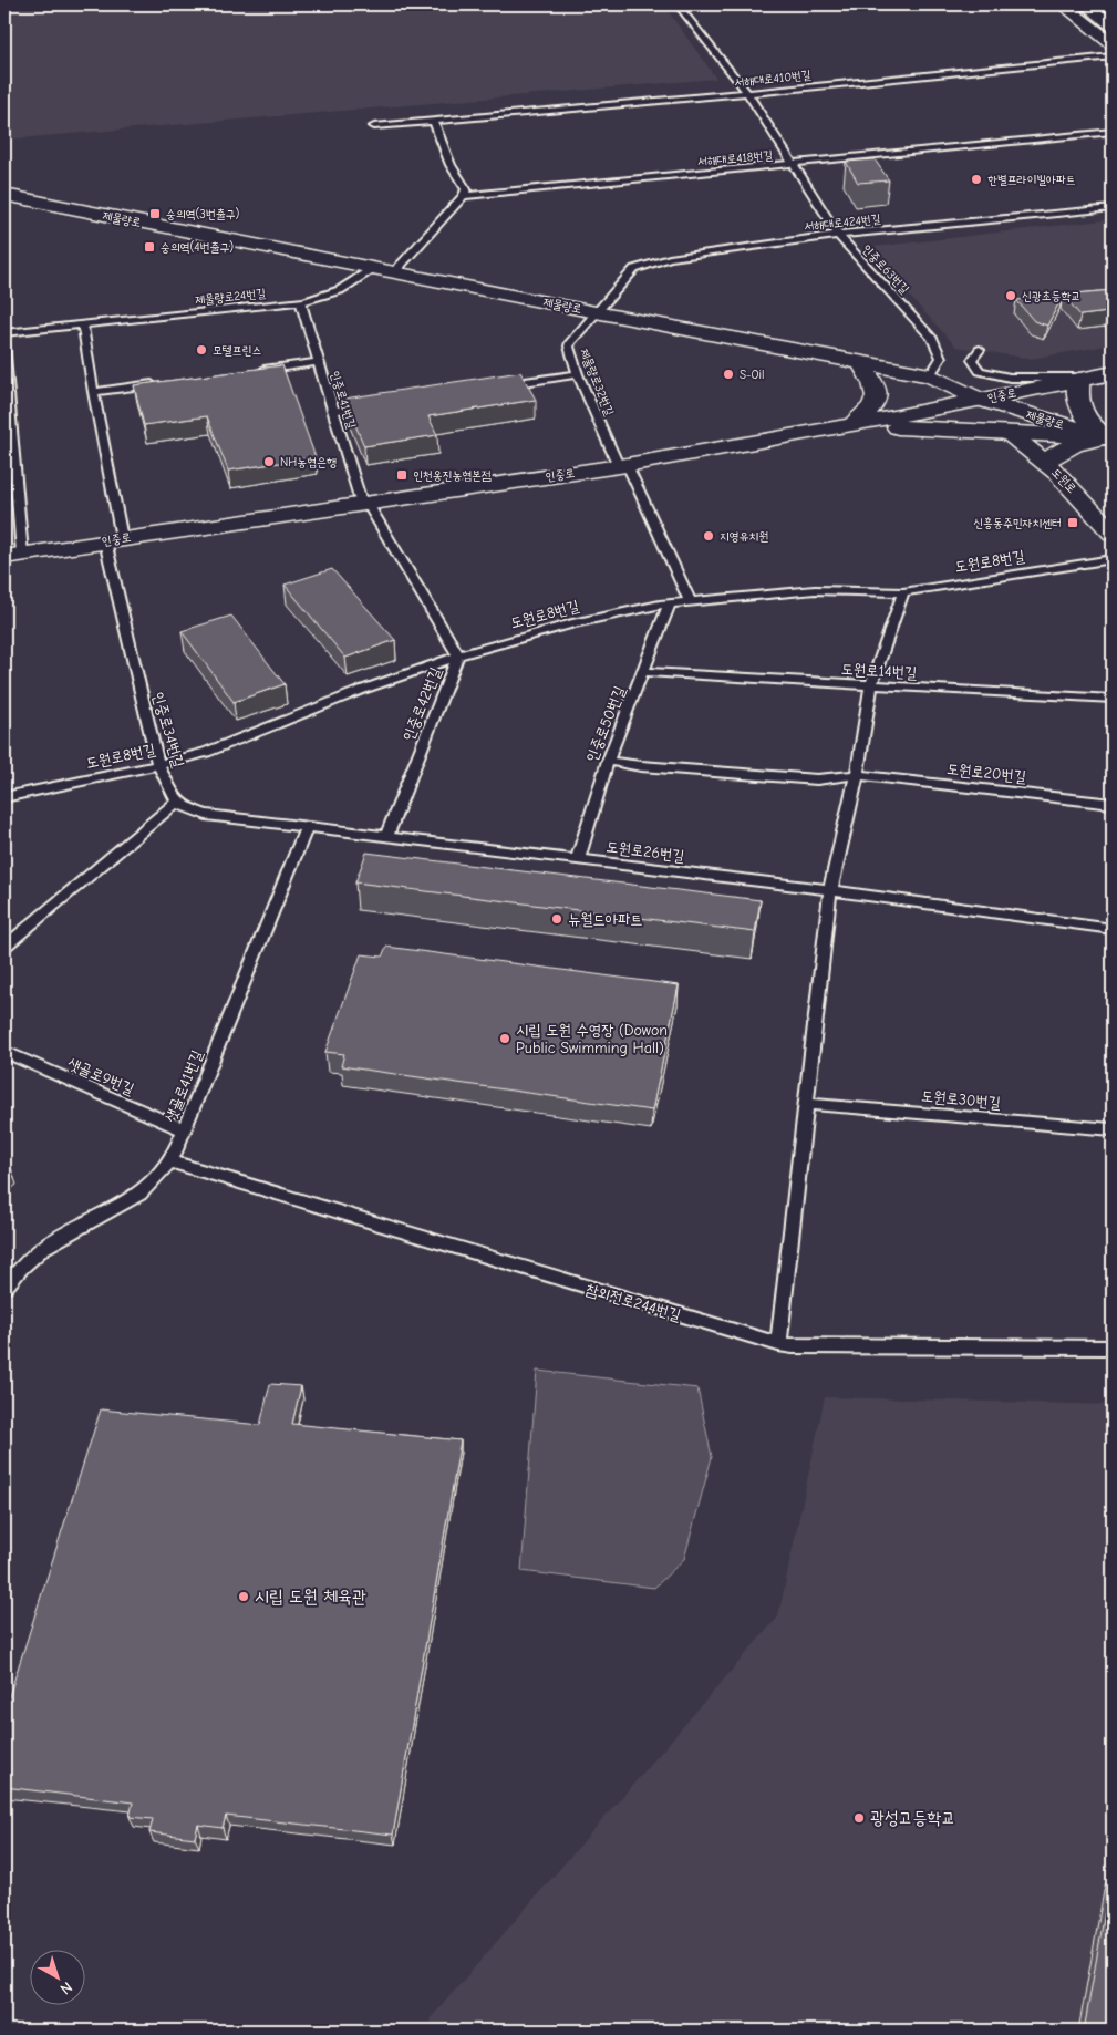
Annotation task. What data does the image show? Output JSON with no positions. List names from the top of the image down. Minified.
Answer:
{"streets":{"main road":["제물량로","인중로","도원로"],"lane":["서해대로410번길","서해대로418번길","서해대로424번길","인중로63번길","제물량로24번길","제물량로32번길","인중로41번길","도원로8번길","도원로14번길","인중로42번길","인중로50번길","인중로34번길","도원로20번길","도원로26번길","샛골로9번길","샛골로41번길","도원로30번길","참외전로244번길"]},"crossings":[["서해대로410번길","인중로63번길"],["서해대로418번길","인중로63번길"],["제물량로","서해대로424번길"],["제물량로","인중로63번길"],["제물량로","제물량로24번길"],["제물량로","제물량로32번길"],["제물량로","인중로"],["서해대로424번길","인중로63번길"],["서해대로424번길","제물량로32번길"],["제물량로24번길","인중로41번길"],["제물량로32번길","인중로"],["인중로","인중로41번길"],["인중로","인중로42번길"],["인중로","인중로34번길"],["인중로41번길","인중로42번길"],["도원로8번길","인중로42번길"],["도원로8번길","인중로50번길"],["도원로8번길","인중로34번길"],["도원로14번길","인중로50번길"],["인중로42번길","도원로26번길"],["인중로50번길","도원로20번길"],["인중로50번길","도원로26번길"],["인중로34번길","도원로26번길"],["도원로26번길","샛골로41번길"],["샛골로9번길","샛골로41번길"],["샛골로41번길","참외전로244번길"]],"places":{"other":["한별프라이빌아파트","신광초등학교","모텔프린스","S-Oil","NH농협은행","지영유치원","뉴월드아파트","시립 도원 수영장 (Dowon Public Swimming Hall)","시립 도원 체육관","광성고등학교"],"transit":["숭의역(3번출구)","숭의역(4번출구)","인천옹진농협본점","신흥동주민자치센터"]},"north":"bottom right"}
